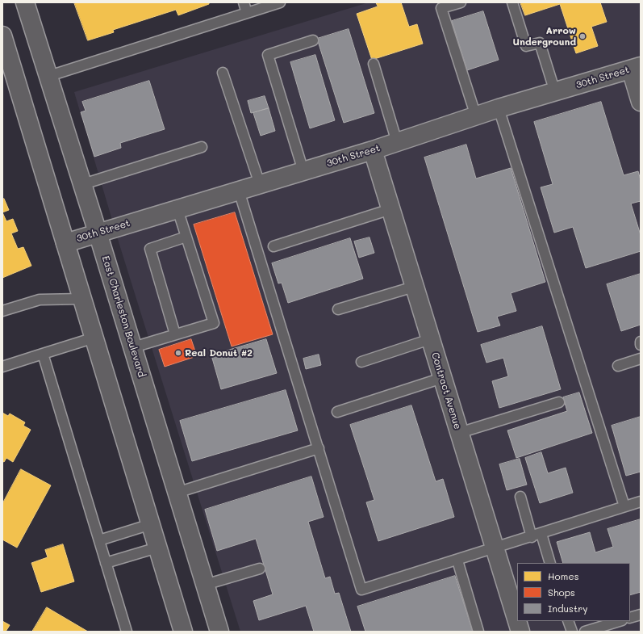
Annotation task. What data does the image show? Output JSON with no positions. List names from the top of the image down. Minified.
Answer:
{"streets":{"main road":["30th Street","East Charleston Boulevard","Contract Avenue"]},"crossings":[["30th Street","East Charleston Boulevard"],["30th Street","Contract Avenue"]],"places":["Arrow Underground","Real Donut #2"],"legend":["Homes","Shops","Industry"]}
